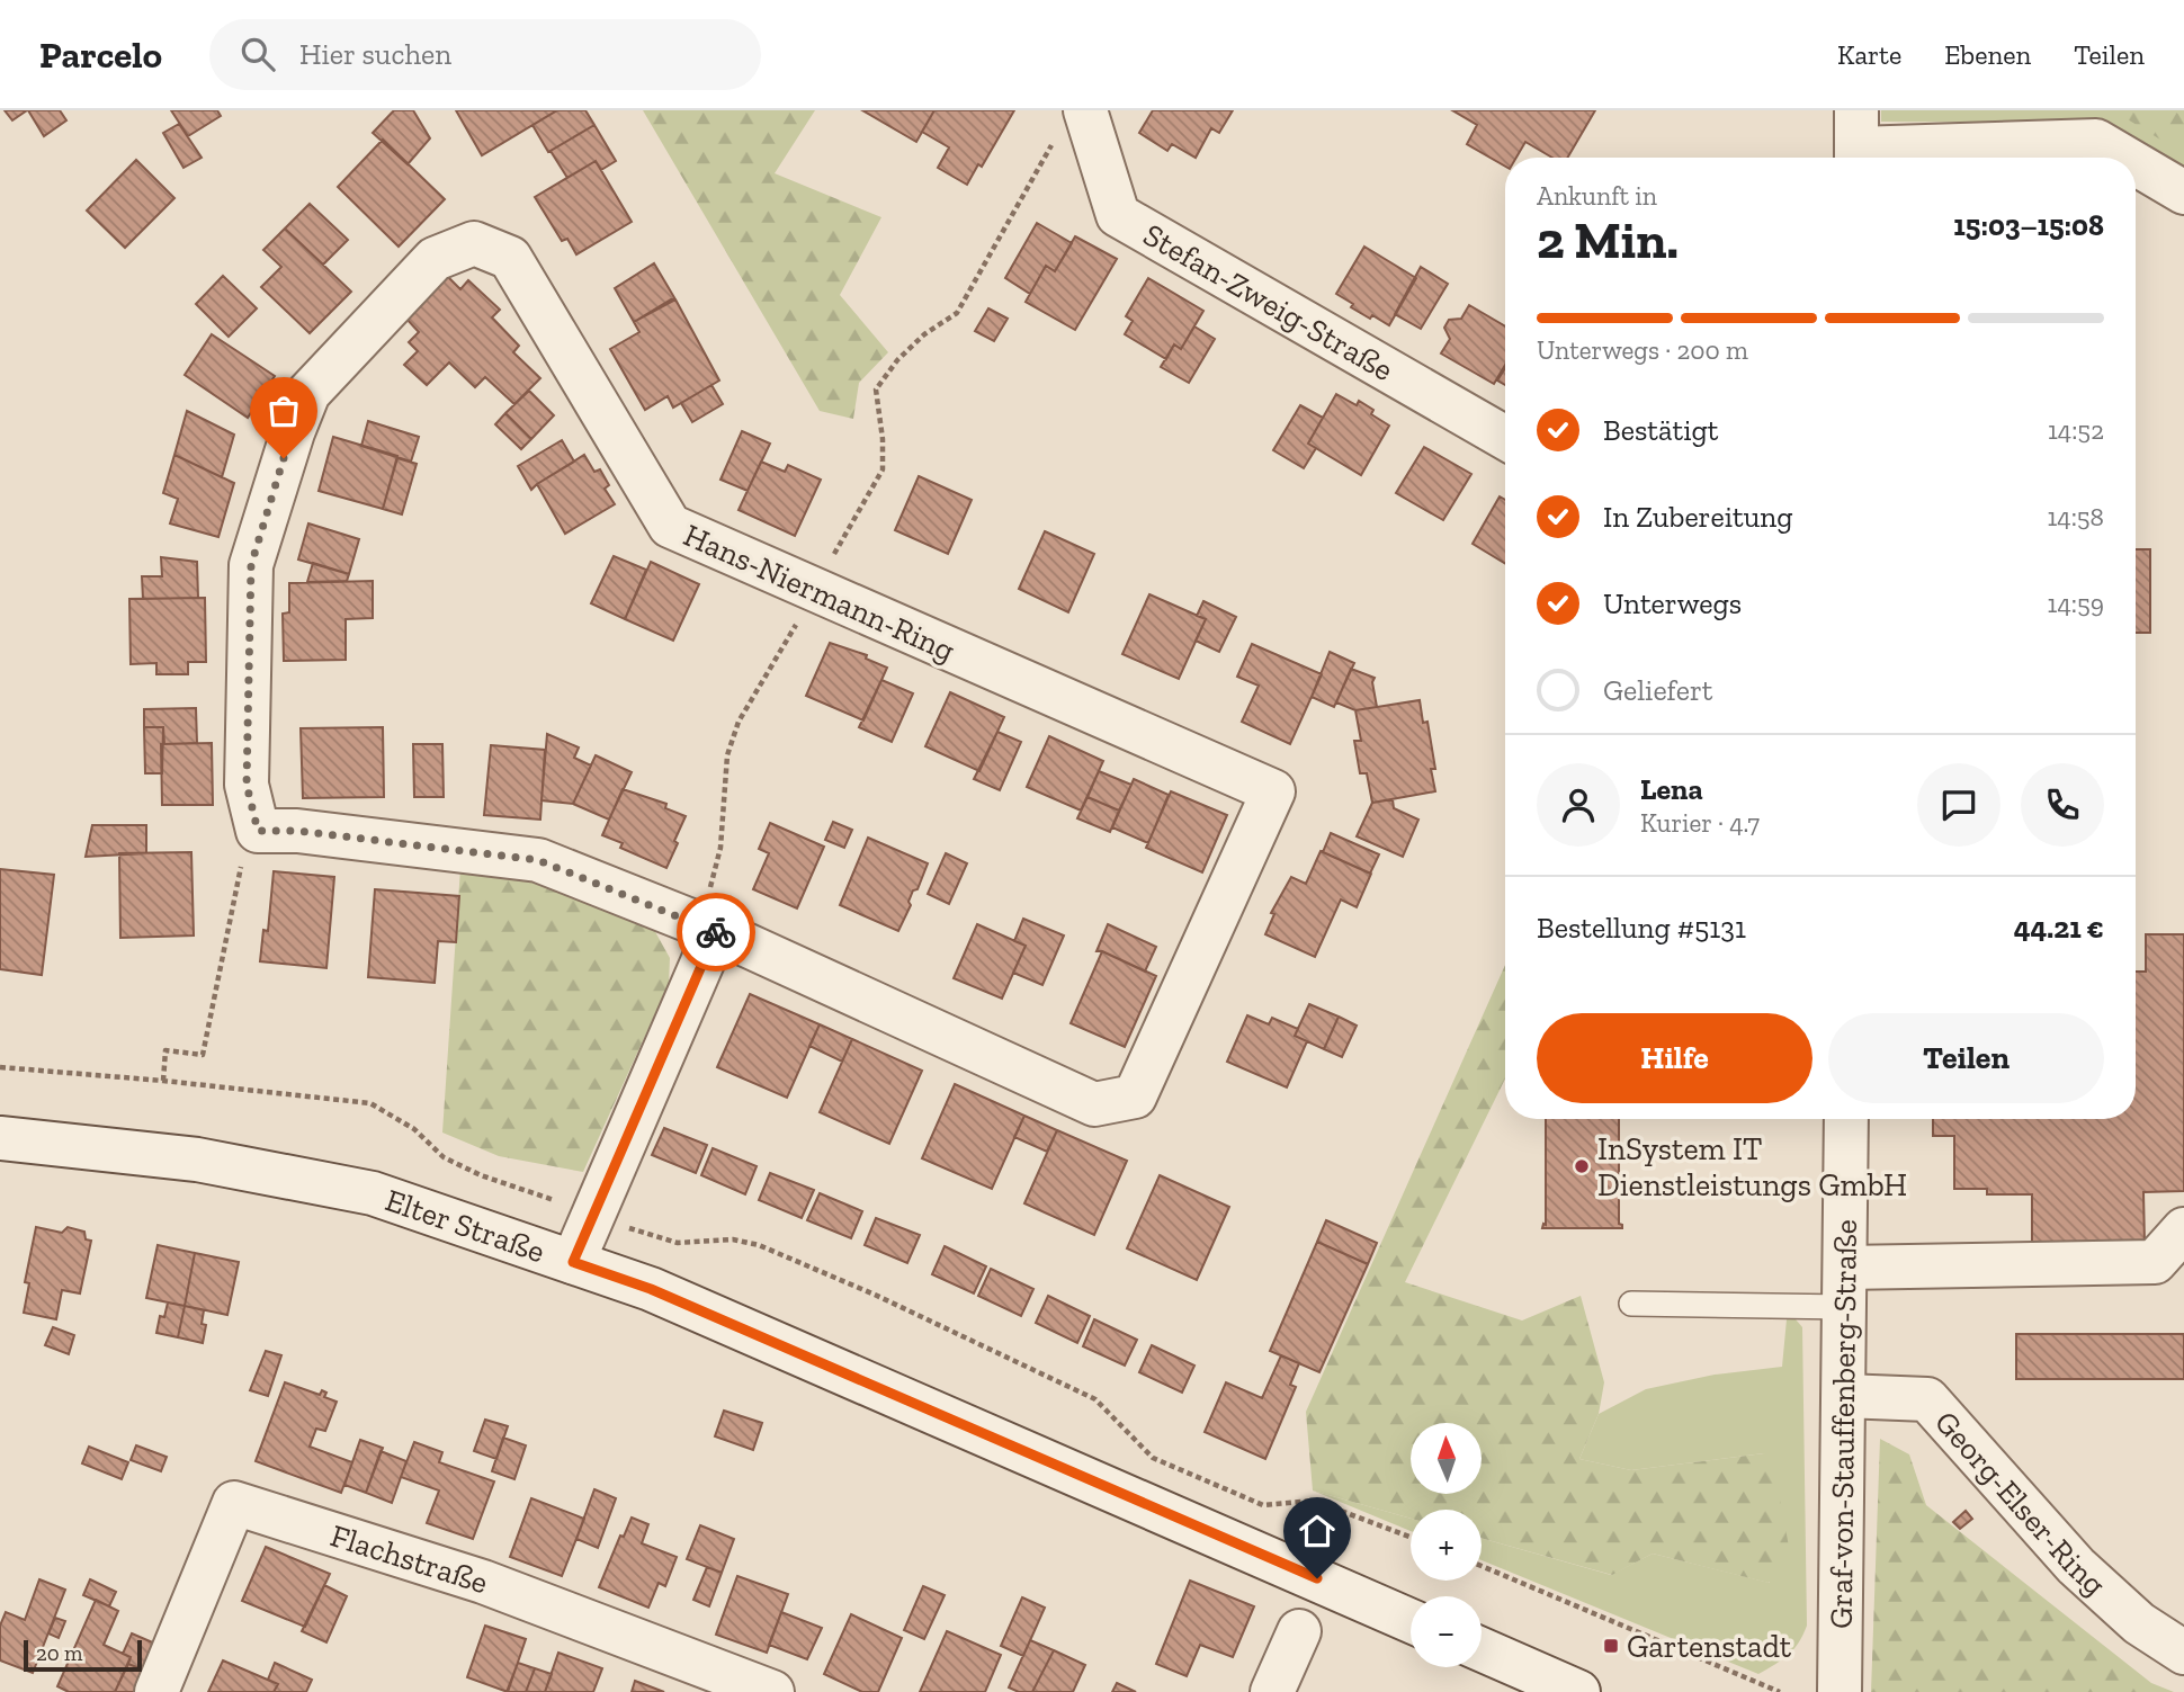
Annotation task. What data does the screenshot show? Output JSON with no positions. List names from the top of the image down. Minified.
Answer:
{"streets":{"street":["Stefan-Zweig-Straße","Hans-Niermann-Ring","Elter Straße","Graf-von-Stauffenberg-Straße","Georg-Elser-Ring","Flachstraße"]},"crossings":[["Graf-von-Stauffenberg-Straße","Georg-Elser-Ring"]],"places":{"other":["InSystem IT Dienstleistungs GmbH"],"transit":["Gartenstadt"]},"scale_bar":"20 m","north":"top","page":{"header":"Parcelo","search":"Hier suchen","nav":["Karte","Ebenen","Teilen"],"heading":["2 Min.","Ankunft in","15:03–15:08"],"panel":["Lena","Kurier · 4.7","Bestellung #5131","44.21 €"],"bar":"Unterwegs · 200 m","list":[["Bestätigt","14:52"],["In Zubereitung","14:58"],["Unterwegs","14:59"],"Geliefert"],"buttons":["Hilfe","Teilen"],"map_buttons":["+","−"],"scale":"20 m"}}
